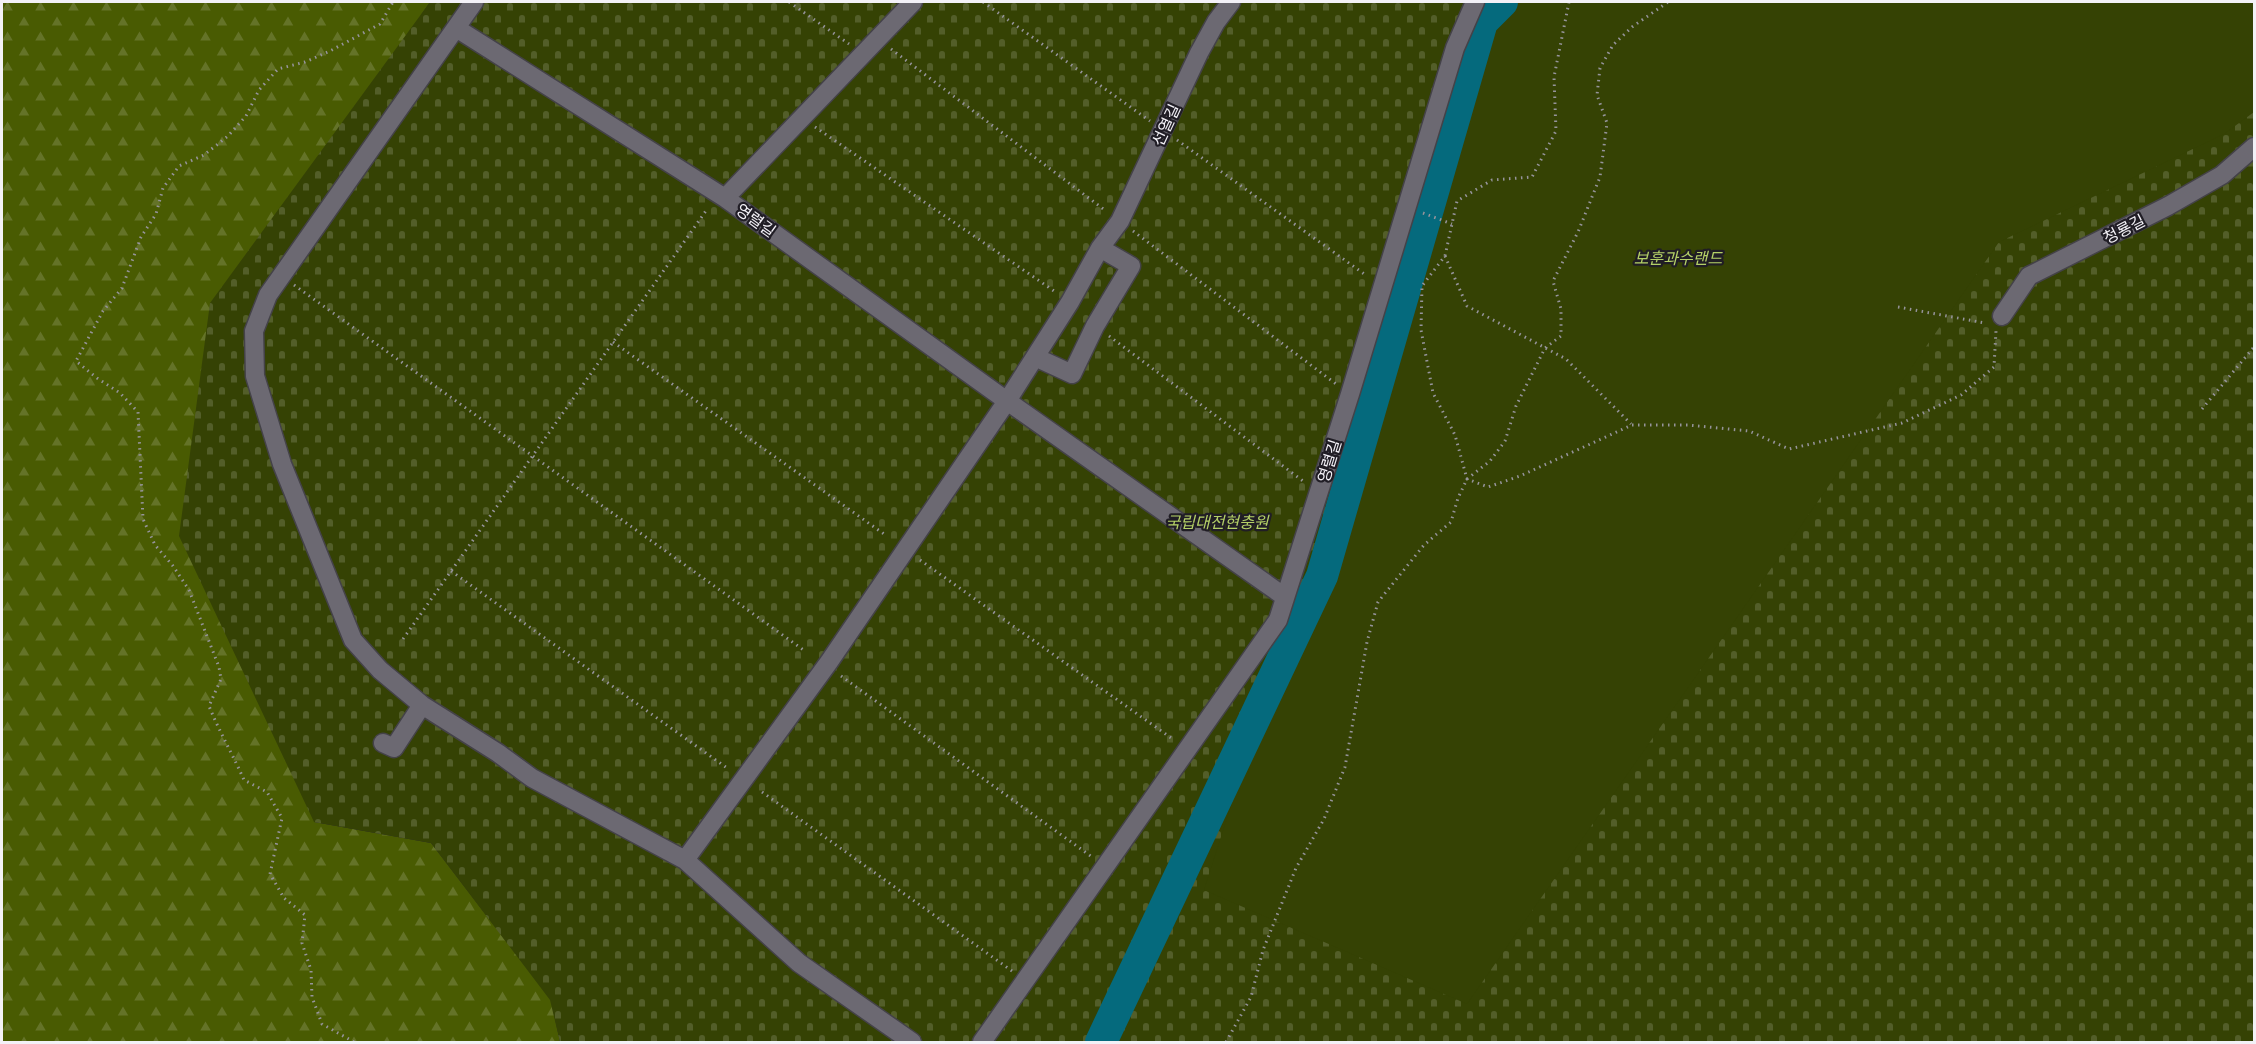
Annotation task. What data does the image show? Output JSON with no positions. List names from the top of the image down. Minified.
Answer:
{"streets":{"lane":["선열길","영렬길","청룡길"]},"parks":["보훈과수랜드","국립대전현충원"]}
